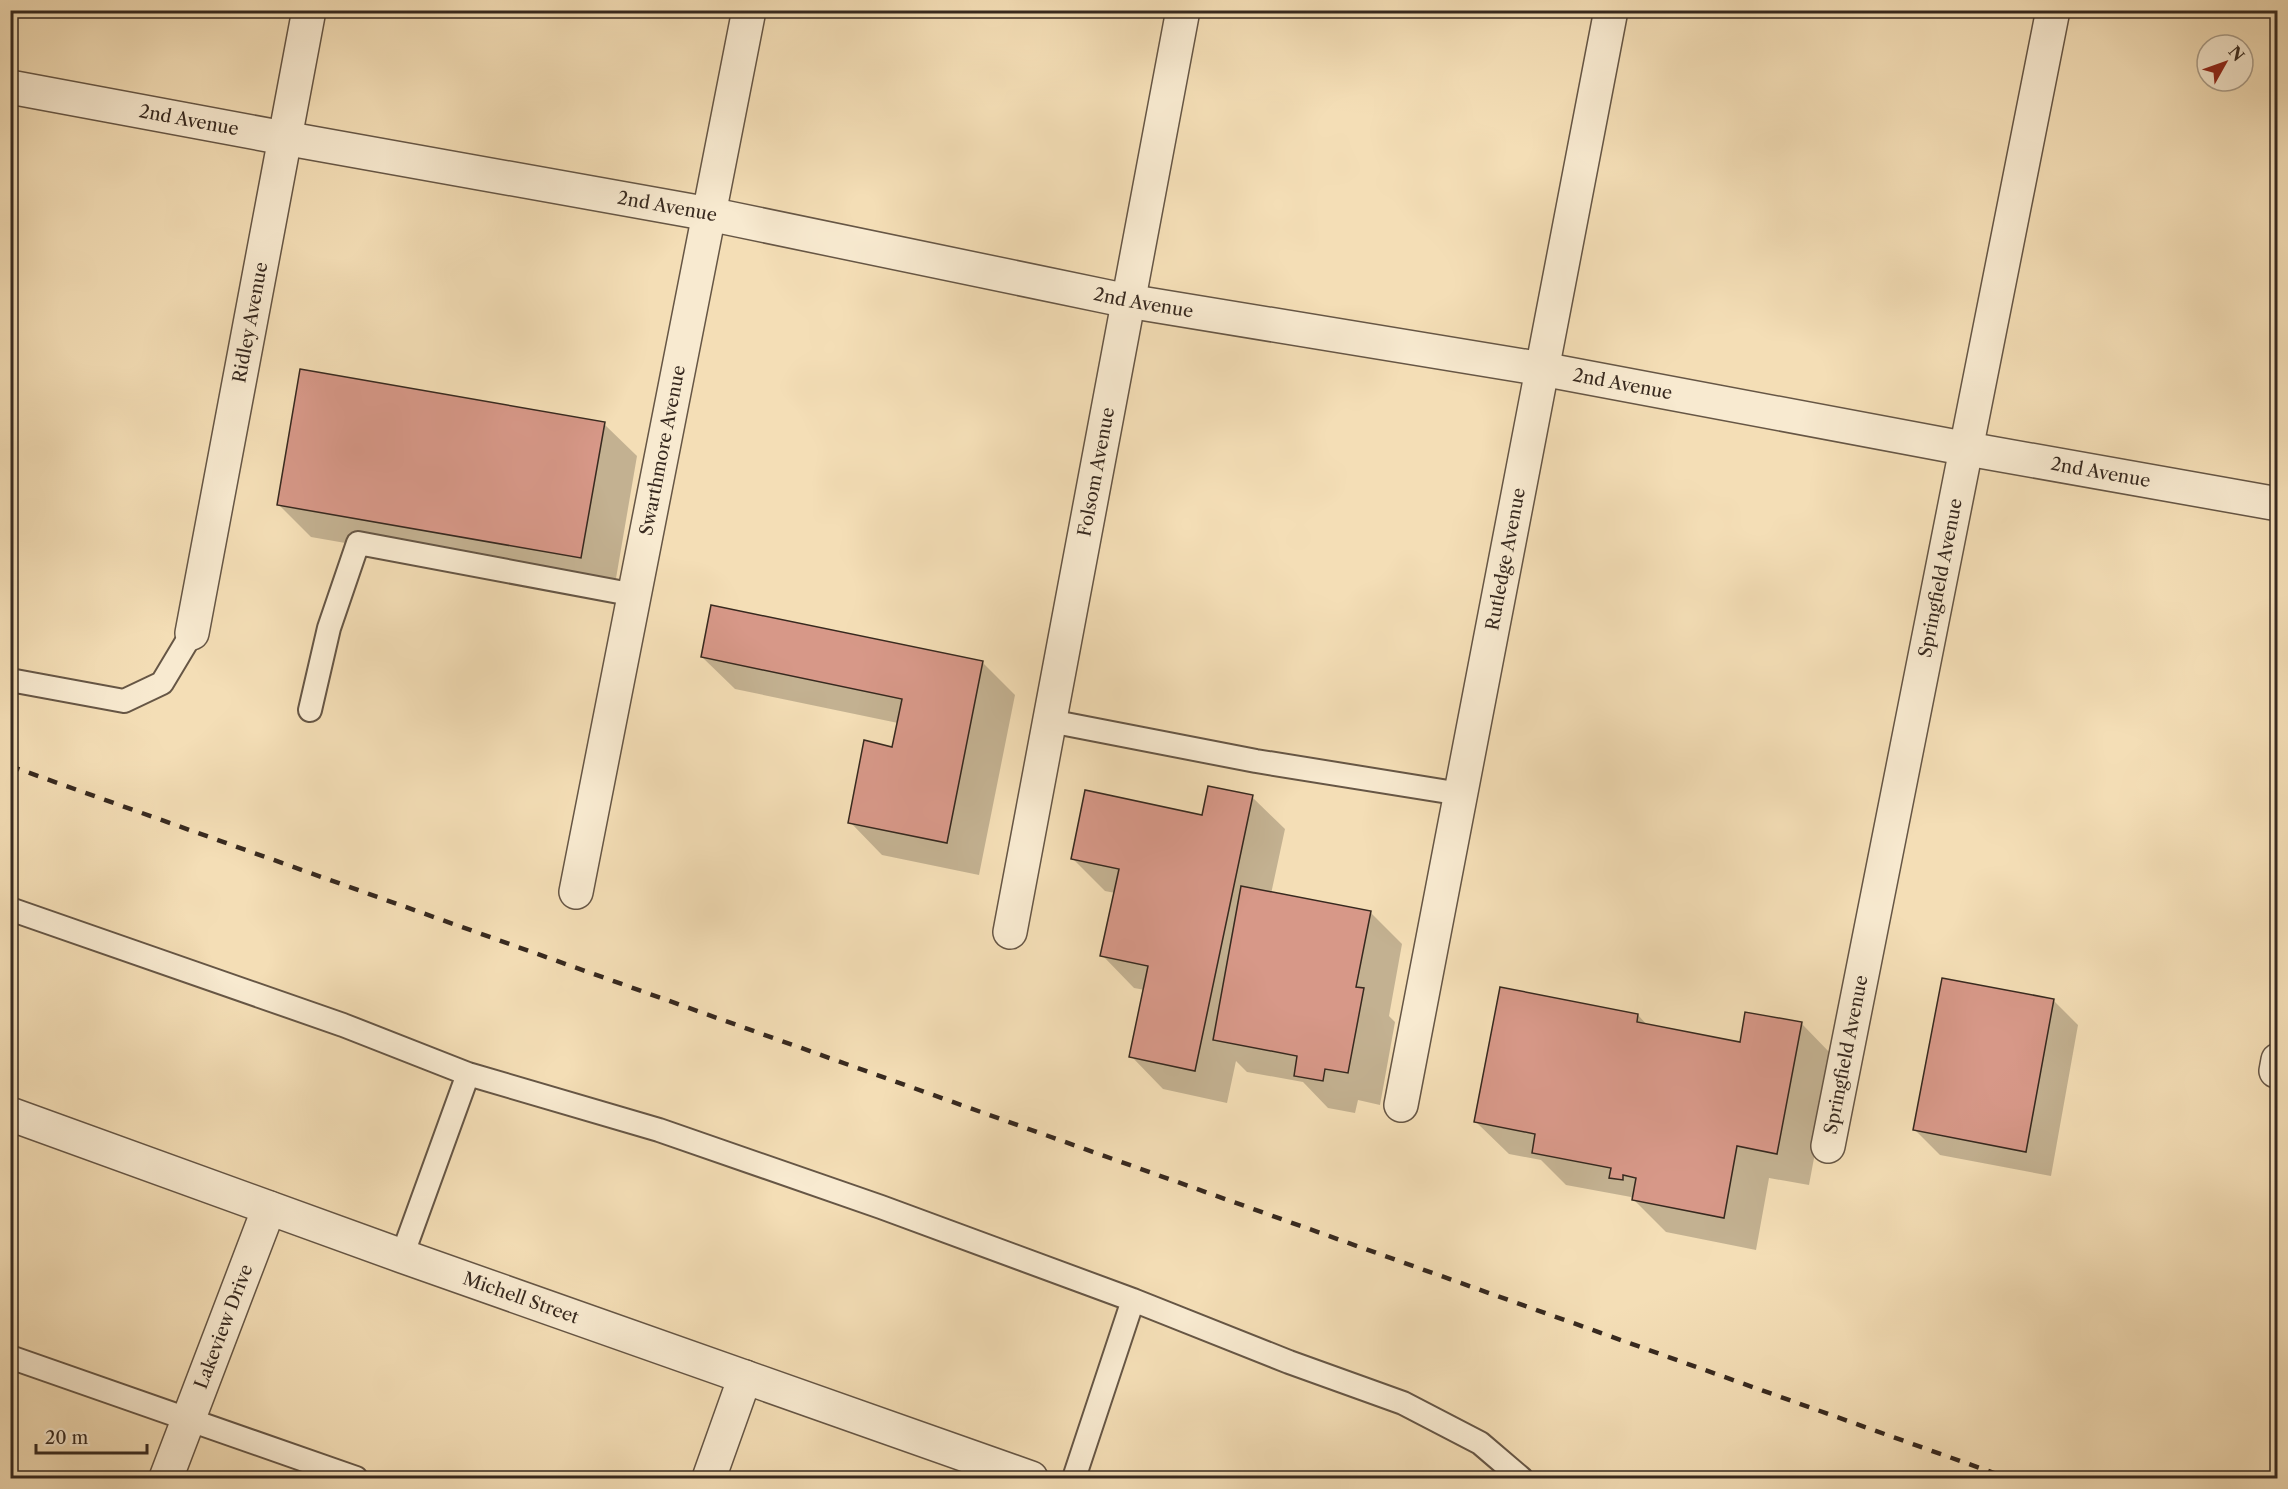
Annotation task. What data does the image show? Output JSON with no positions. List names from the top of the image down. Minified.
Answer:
{"streets":{"street":["2nd Avenue","Ridley Avenue","Swarthmore Avenue","Folsom Avenue","Rutledge Avenue","Springfield Avenue","Michell Street","Lakeview Drive"]},"crossings":[["2nd Avenue","Ridley Avenue"],["2nd Avenue","Swarthmore Avenue"],["2nd Avenue","Folsom Avenue"],["2nd Avenue","Rutledge Avenue"],["2nd Avenue","Springfield Avenue"],["Michell Street","Lakeview Drive"]],"scale_bar":"20 m","north":"top right"}
